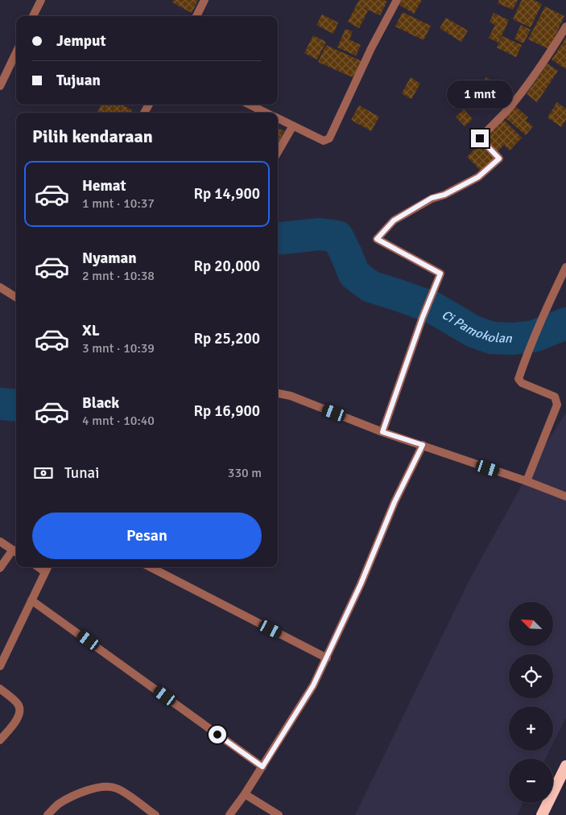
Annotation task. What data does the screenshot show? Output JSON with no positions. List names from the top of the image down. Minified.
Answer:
{"water":["Ci Pamokolan"],"north":"top left","page":{"banner":["Jemput","Tujuan"],"bubble":"1 mnt","heading":"Pilih kendaraan","list":[{"name":"Hemat","note":"1 mnt · 10:37","value":"Rp 14,900"},{"name":"Nyaman","note":"2 mnt · 10:38","value":"Rp 20,000"},{"name":"XL","note":"3 mnt · 10:39","value":"Rp 25,200"},{"name":"Black","note":"4 mnt · 10:40","value":"Rp 16,900"}],"pay":["Tunai","330 m"],"buttons":"Pesan","map_buttons":["+","−"]}}
